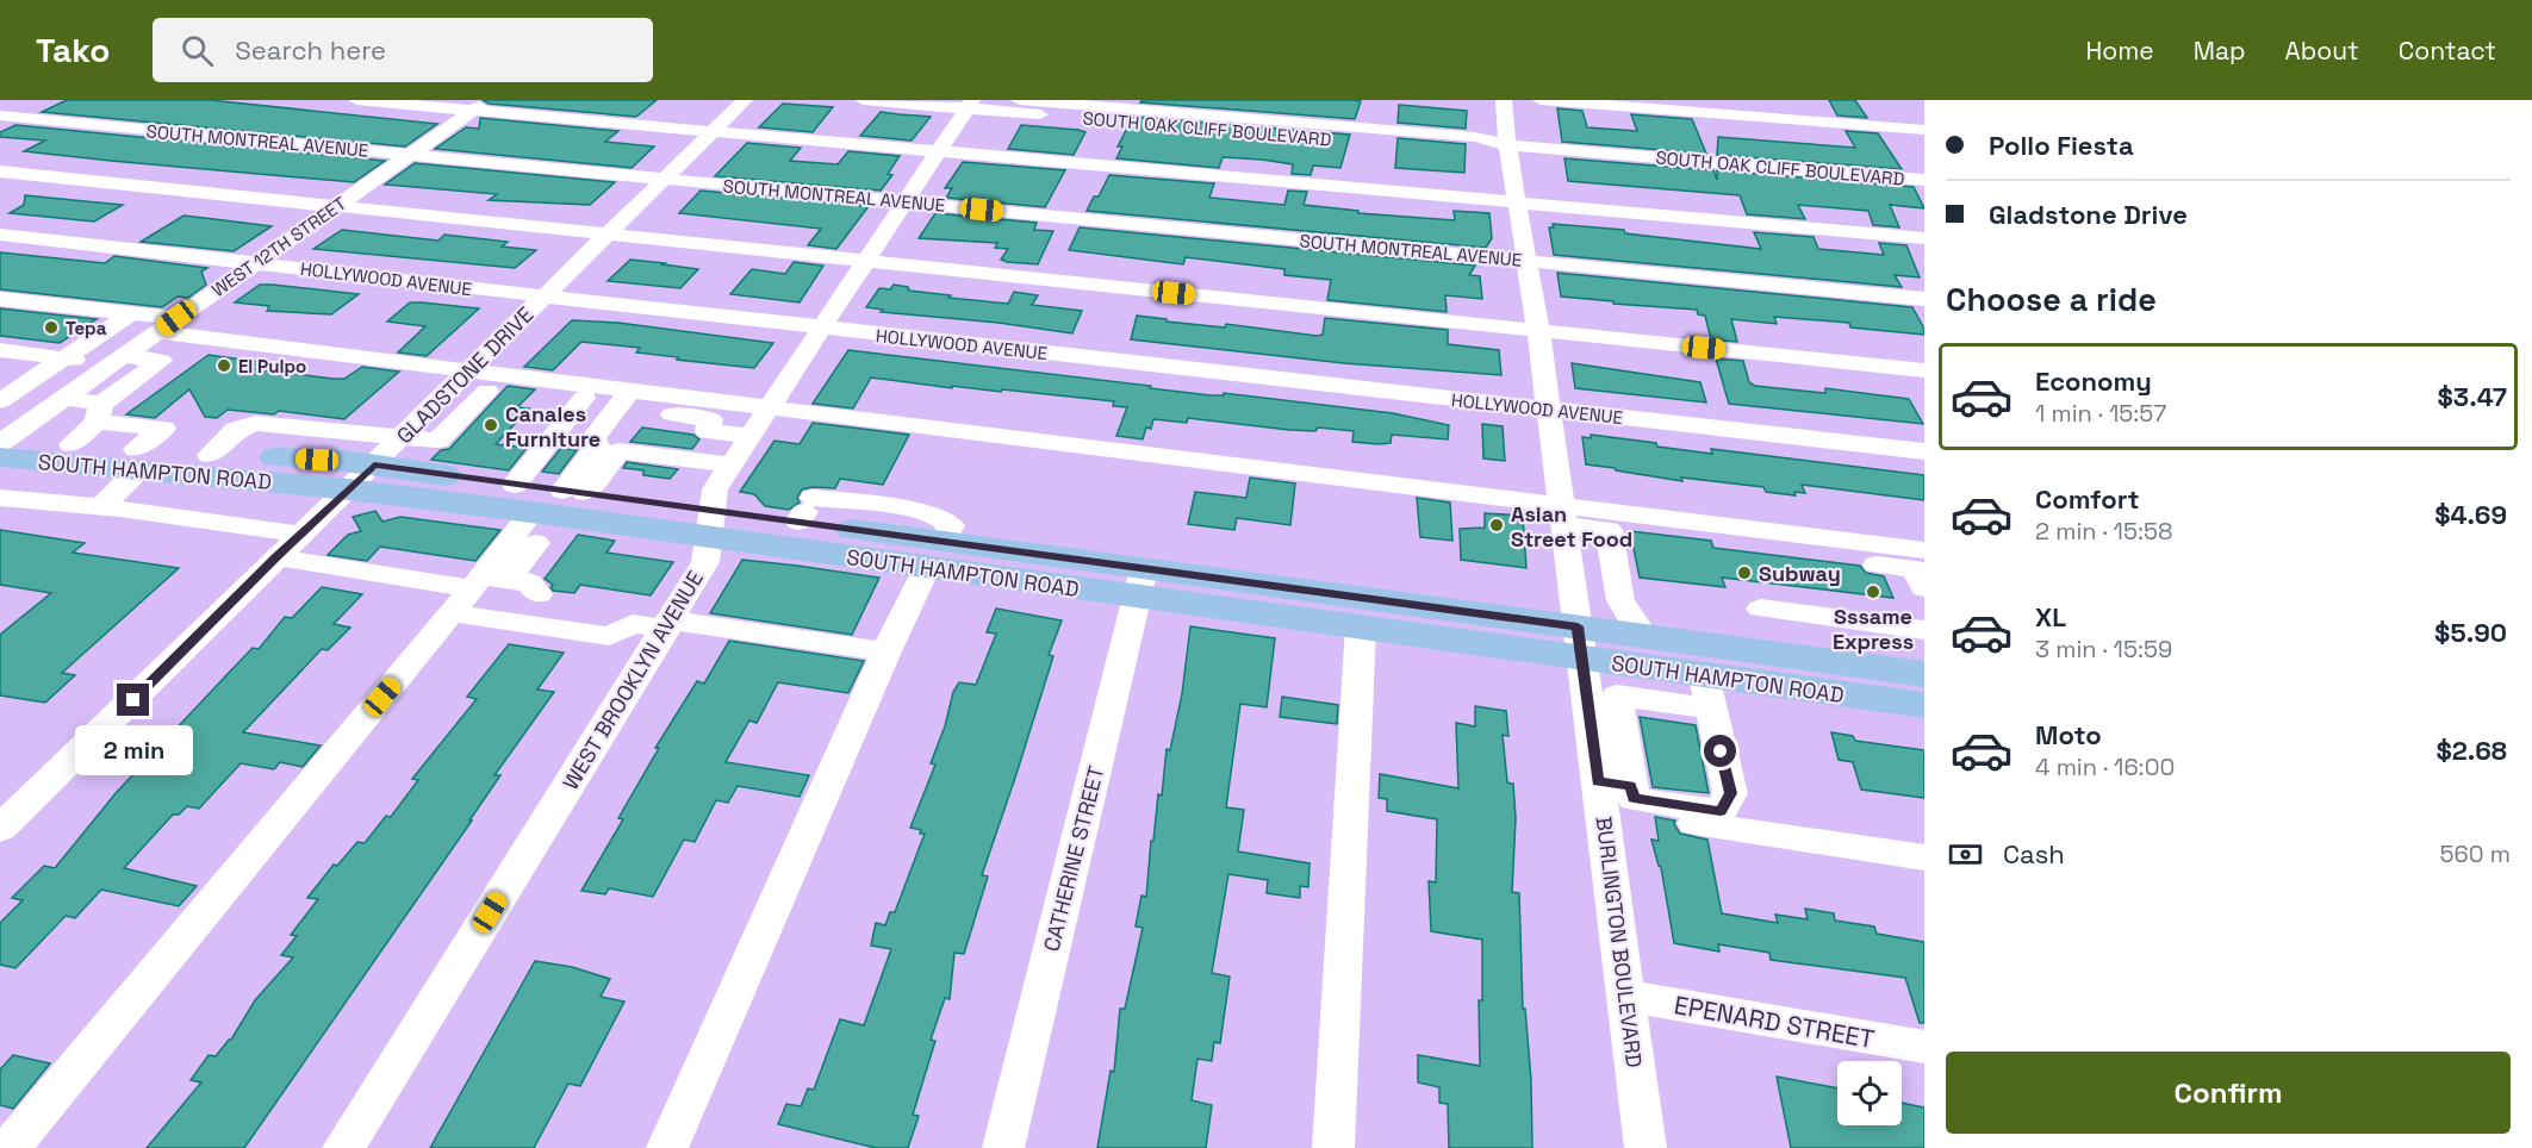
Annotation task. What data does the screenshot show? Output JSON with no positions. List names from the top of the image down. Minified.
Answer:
{"streets":{"main road":["SOUTH HAMPTON ROAD"],"street":["SOUTH OAK CLIFF BOULEVARD","SOUTH MONTREAL AVENUE","WEST 12TH STREET","HOLLYWOOD AVENUE","GLADSTONE DRIVE","WEST BROOKLYN AVENUE","CATHERINE STREET","BURLINGTON BOULEVARD","EPENARD STREET"]},"crossings":[["SOUTH OAK CLIFF BOULEVARD","WEST BROOKLYN AVENUE"],["SOUTH OAK CLIFF BOULEVARD","BURLINGTON BOULEVARD"],["SOUTH MONTREAL AVENUE","WEST 12TH STREET"],["SOUTH MONTREAL AVENUE","GLADSTONE DRIVE"],["SOUTH MONTREAL AVENUE","WEST BROOKLYN AVENUE"],["SOUTH MONTREAL AVENUE","BURLINGTON BOULEVARD"],["WEST 12TH STREET","HOLLYWOOD AVENUE"],["WEST 12TH STREET","SOUTH HAMPTON ROAD"],["HOLLYWOOD AVENUE","GLADSTONE DRIVE"],["HOLLYWOOD AVENUE","WEST BROOKLYN AVENUE"],["HOLLYWOOD AVENUE","BURLINGTON BOULEVARD"],["GLADSTONE DRIVE","SOUTH HAMPTON ROAD"],["SOUTH HAMPTON ROAD","WEST BROOKLYN AVENUE"],["SOUTH HAMPTON ROAD","CATHERINE STREET"],["SOUTH HAMPTON ROAD","BURLINGTON BOULEVARD"],["BURLINGTON BOULEVARD","EPENARD STREET"]],"places":["Tepa","El Pulpo","Canales Furniture","Asian Street Food","Subway","Sssame Express"],"page":{"header":"Tako","search":"Search here","nav":["Home","Map","About","Contact"],"banner":["Pollo Fiesta","Gladstone Drive"],"heading":"Choose a ride","list":[{"name":"Economy","note":"1 min · 15:57","value":"$3.47"},{"name":"Comfort","note":"2 min · 15:58","value":"$4.69"},{"name":"XL","note":"3 min · 15:59","value":"$5.90"},{"name":"Moto","note":"4 min · 16:00","value":"$2.68"}],"bubble":"2 min","pay":["Cash","560 m"],"buttons":"Confirm"}}
